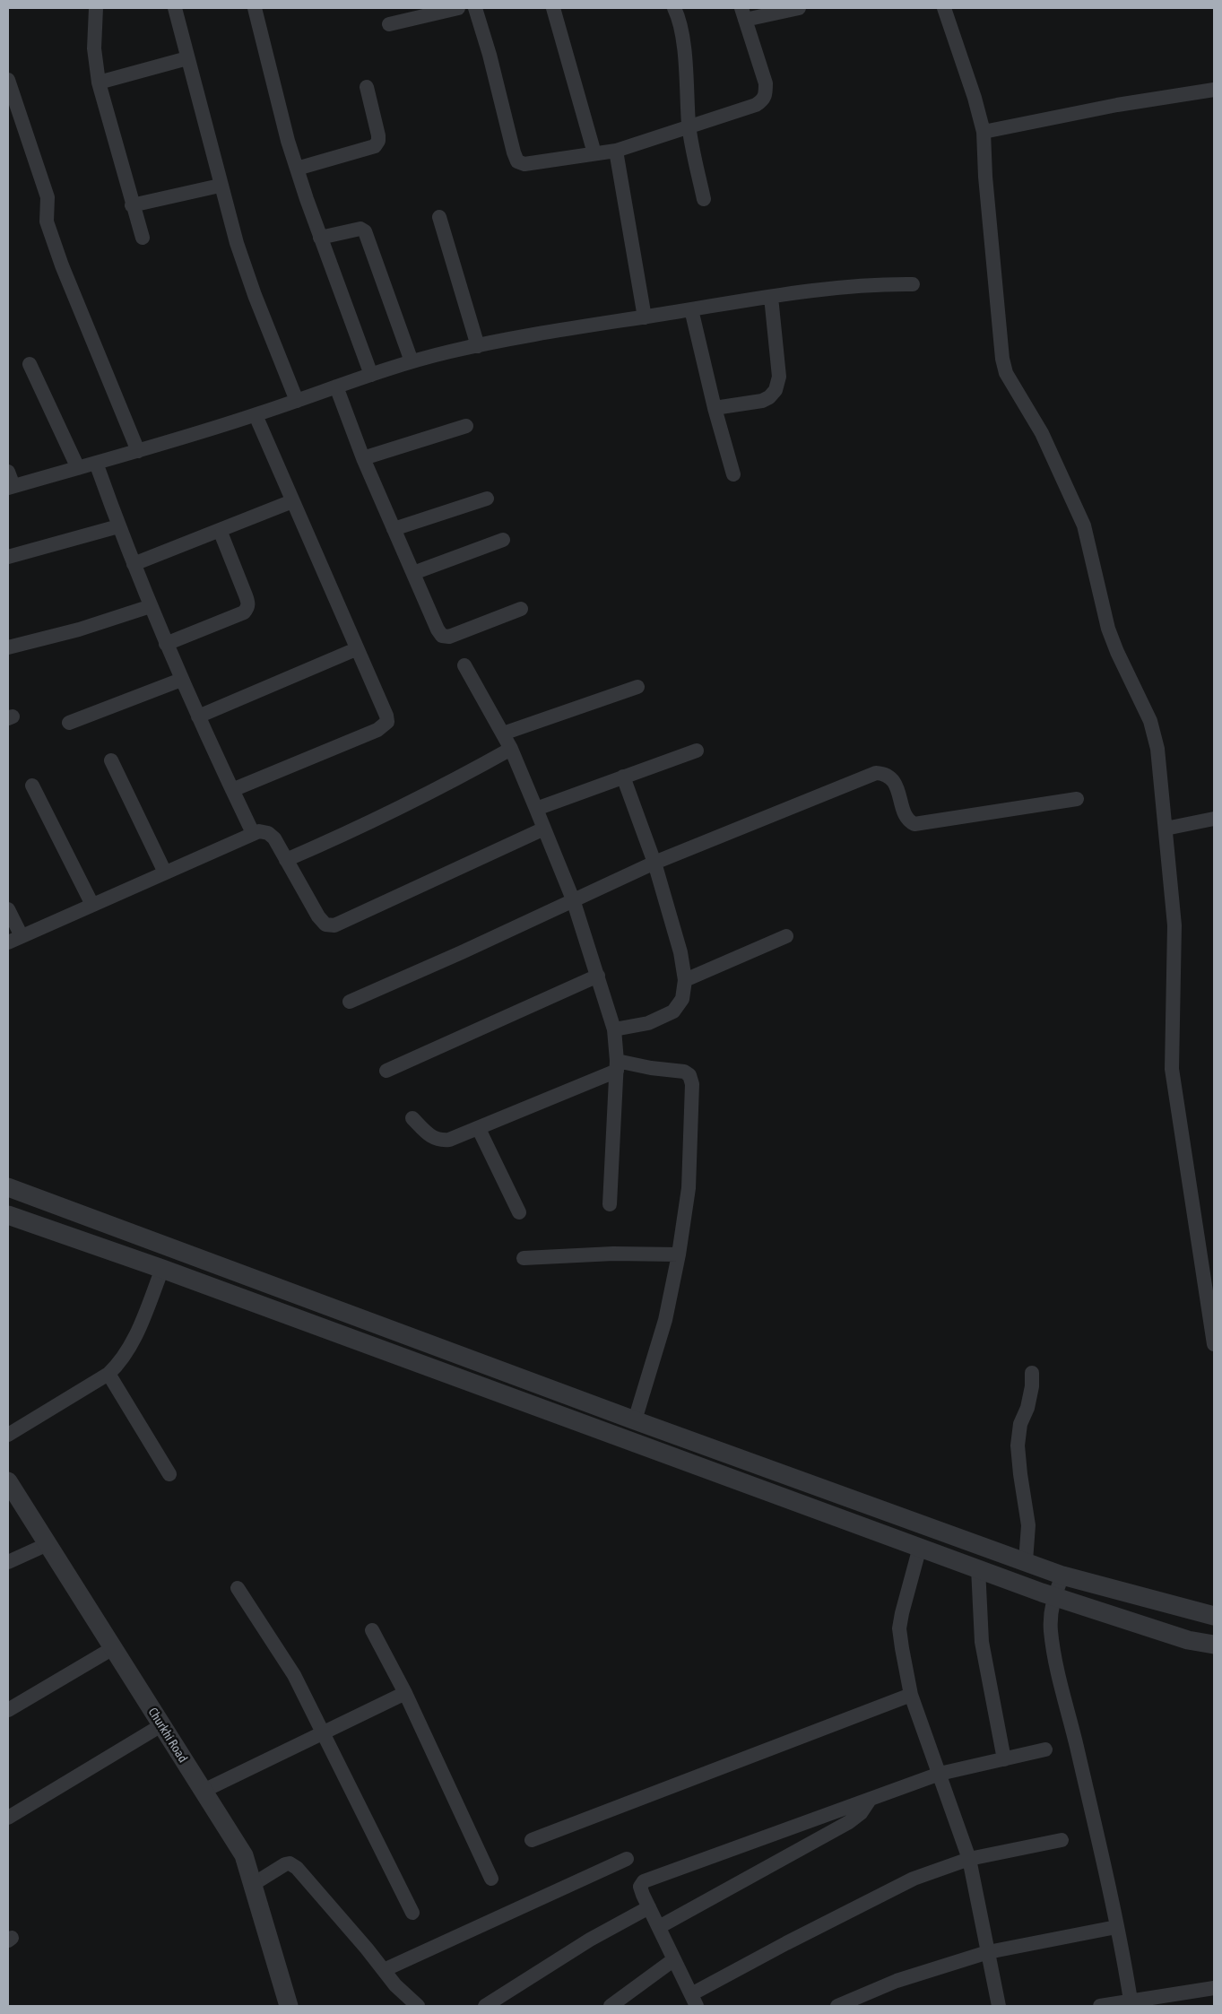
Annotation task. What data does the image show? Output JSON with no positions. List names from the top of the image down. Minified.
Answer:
{"streets":{"street":["Churkhi Road"]}}
